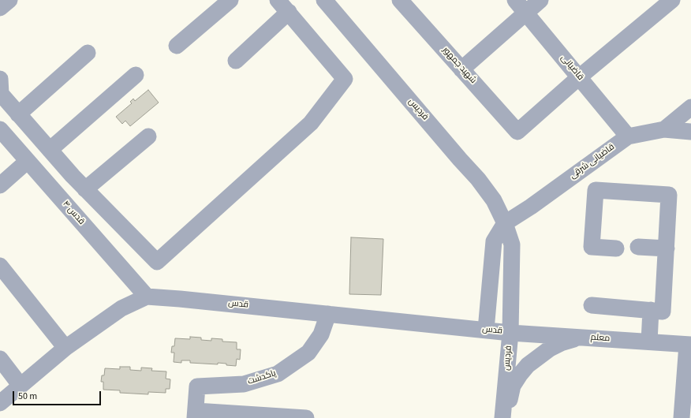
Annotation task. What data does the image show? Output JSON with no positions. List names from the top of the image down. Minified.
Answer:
{"streets":{"street":["شهید جمهور","قاضیانی","فردیس","قاضیانی شرقی","قدس ۴","قدس","معلم","پاکدشت"]},"crossings":[["شهید جمهور","قاضیانی"],["قاضیانی","قاضیانی شرقی"],["فردیس","قاضیانی شرقی"],["فردیس","قدس"],["فردیس","معلم"],["قدس ۴","قدس"],["قدس","معلم"],["قدس","پاکدشت"]],"scale_bar":"50 m"}
